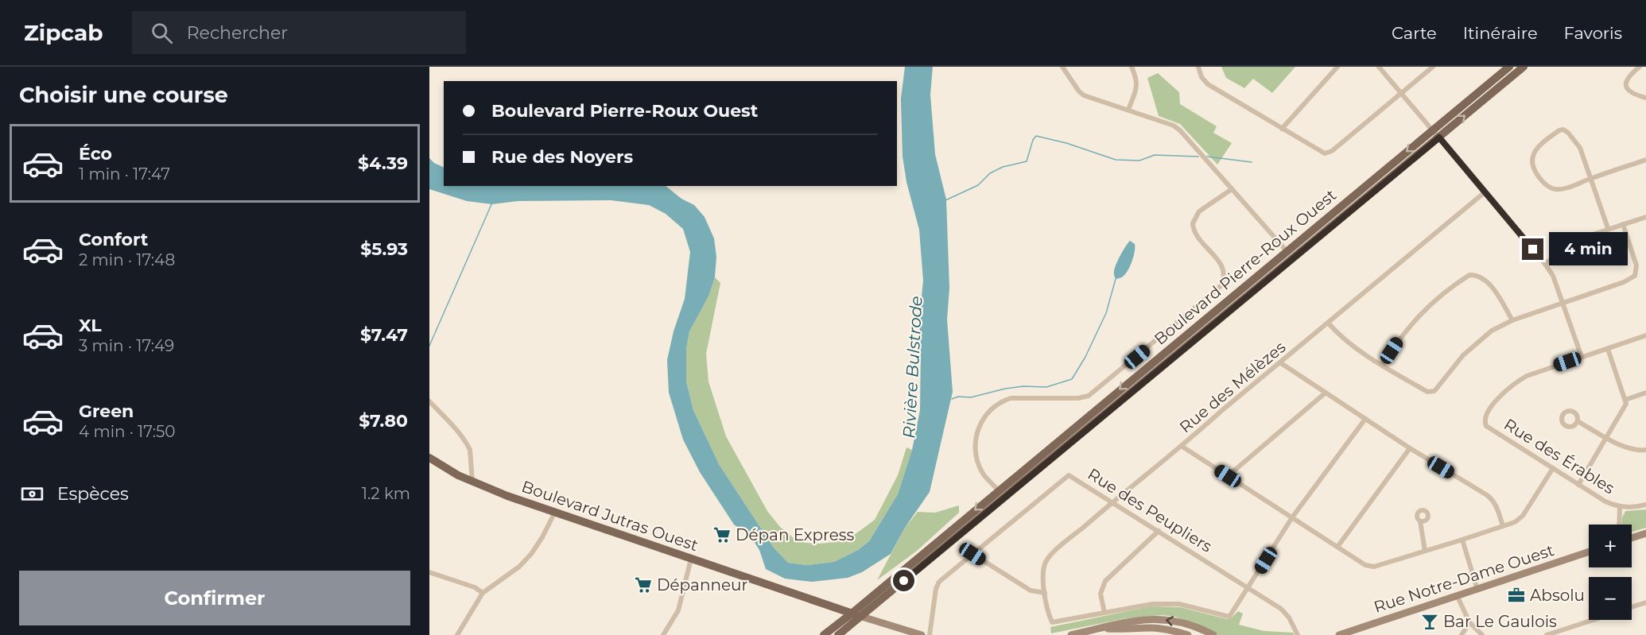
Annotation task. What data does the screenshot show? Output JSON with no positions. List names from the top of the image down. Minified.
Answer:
{"streets":{"main road":["Boulevard Pierre-Roux Ouest","Boulevard Jutras Ouest"],"street":["Rue des Mélèzes","Rue des Érables","Rue des Peupliers","Rue Notre-Dame Ouest"]},"crossings":[["Boulevard Pierre-Roux Ouest","Boulevard Jutras Ouest"],["Rue des Mélèzes","Rue des Peupliers"]],"water":["Rivière Bulstrode"],"places":{"supermarket":["Dépan Express","Dépanneur"],"office":["Absolu"],"bar":["Bar Le Gaulois"]},"page":{"header":"Zipcab","search":"Rechercher","nav":["Carte","Itinéraire","Favoris"],"heading":"Choisir une course","banner":["Boulevard Pierre-Roux Ouest","Rue des Noyers"],"list":[{"name":"Éco","note":"1 min · 17:47","value":"$4.39"},{"name":"Confort","note":"2 min · 17:48","value":"$5.93"},{"name":"XL","note":"3 min · 17:49","value":"$7.47"},{"name":"Green","note":"4 min · 17:50","value":"$7.80"}],"bubble":"4 min","pay":["Espèces","1.2 km"],"map_buttons":["+","−"],"buttons":"Confirmer"}}
